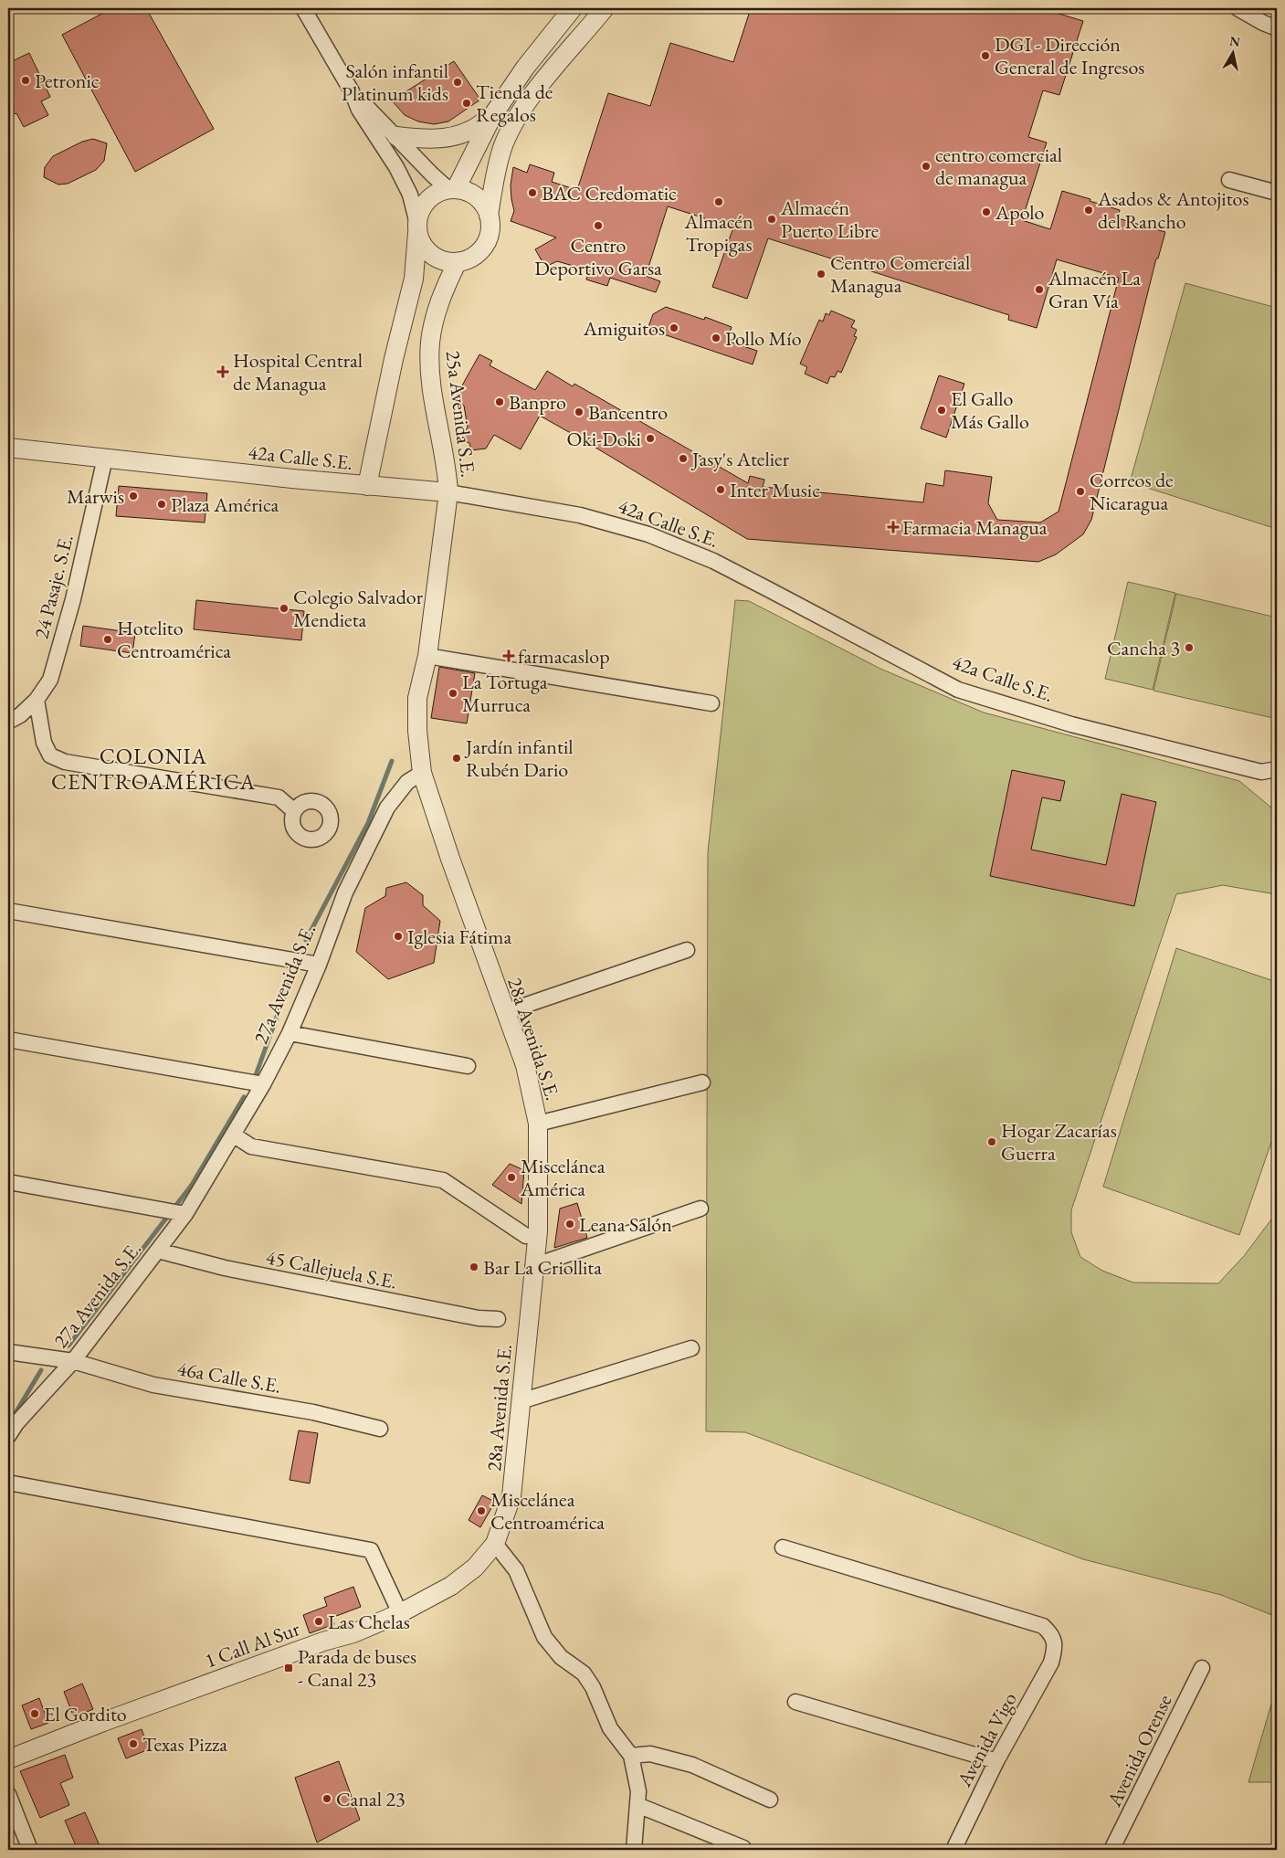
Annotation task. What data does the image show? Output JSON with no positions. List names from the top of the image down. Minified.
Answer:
{"streets":{"street":["25a Avenida S.E.","42a Calle S.E.","24 Pasaje. S.E.","27a Avenida S.E.","28a Avenida S.E.","45 Callejuela S.E.","46a Calle S.E.","1 Call Al Sur","Avenida Vigo","Avenida Orense"]},"crossings":[["25a Avenida S.E.","42a Calle S.E."],["42a Calle S.E.","24 Pasaje. S.E."],["27a Avenida S.E.","28a Avenida S.E."],["27a Avenida S.E.","45 Callejuela S.E."],["27a Avenida S.E.","46a Calle S.E."],["28a Avenida S.E.","1 Call Al Sur"]],"districts":["COLONIA CENTROAMÉRICA"],"places":{"other":["DGI - Dirección General de Ingresos","Petronic","Salón infantil Platinum kids","Tienda de Regalos","centro comercial de managua","BAC Credomatic","Almacén Tropigas","Asados & Antojitos del Rancho","Apolo","Almacén Puerto Libre","Centro Deportivo Garsa","Centro Comercial Managua","Almacén La Gran Vía","Amiguitos","Pollo Mío","Banpro","El Gallo Más Gallo","Bancentro","Oki-Doki","Jasy's Atelier","Inter Music","Correos de Nicaragua","Marwis","Plaza América","Colegio Salvador Mendieta","Hotelito Centroamérica","Cancha 3","La Tortuga Murruca","Jardín infantil Rubén Dario","Iglesia Fátima","Hogar Zacarías Guerra","Miscelánea América","Leana Salón","Bar La Criollita","Miscelánea Centroamérica","Las Chelas","El Gordito","Texas Pizza","Canal 23"],"health":["Hospital Central de Managua","Farmacia Managua","farmacaslop"],"transit":["Parada de buses - Canal 23"]},"north":"top"}
